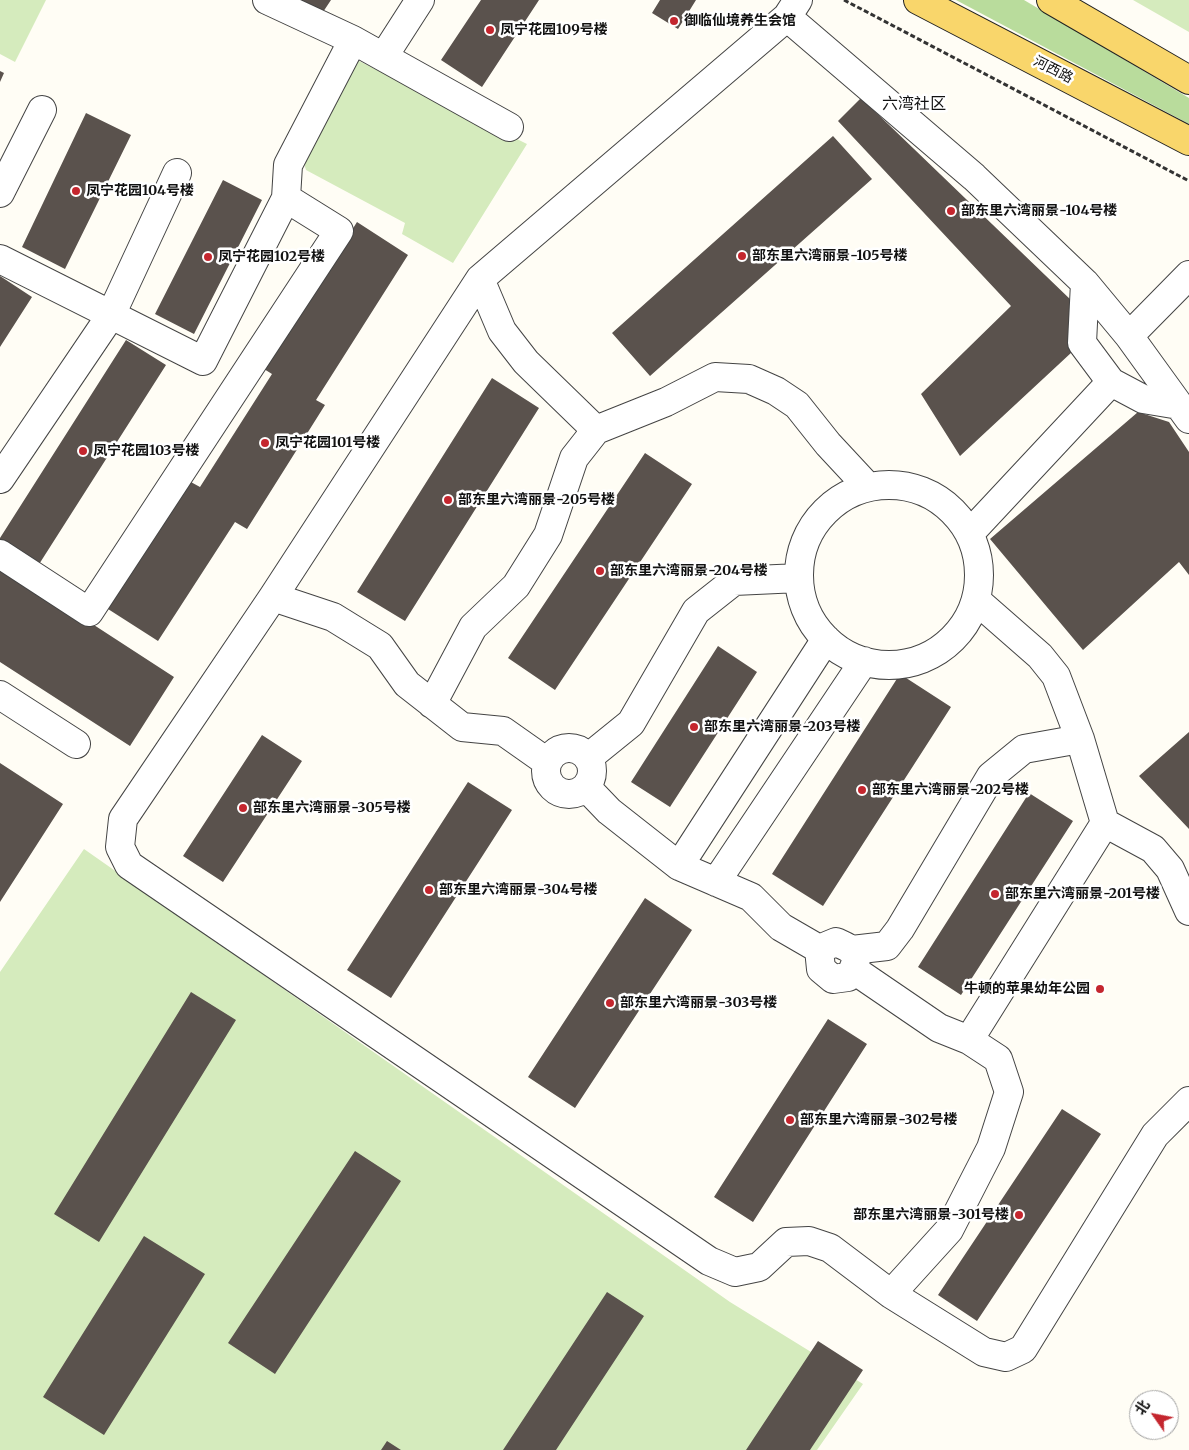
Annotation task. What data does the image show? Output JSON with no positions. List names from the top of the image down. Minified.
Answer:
{"streets":{"main road":["河西路"]},"districts":["六湾社区"],"places":["御临仙境养生会馆","凤宁花园109号楼","凤宁花园104号楼","部东里六湾丽景-104号楼","部东里六湾丽景-105号楼","凤宁花园102号楼","凤宁花园101号楼","凤宁花园103号楼","部东里六湾丽景-205号楼","部东里六湾丽景-204号楼","部东里六湾丽景-203号楼","部东里六湾丽景-202号楼","部东里六湾丽景-305号楼","部东里六湾丽景-304号楼","部东里六湾丽景-201号楼","牛顿的苹果幼年公园","部东里六湾丽景-303号楼","部东里六湾丽景-302号楼","部东里六湾丽景-301号楼"],"north":"top left"}
